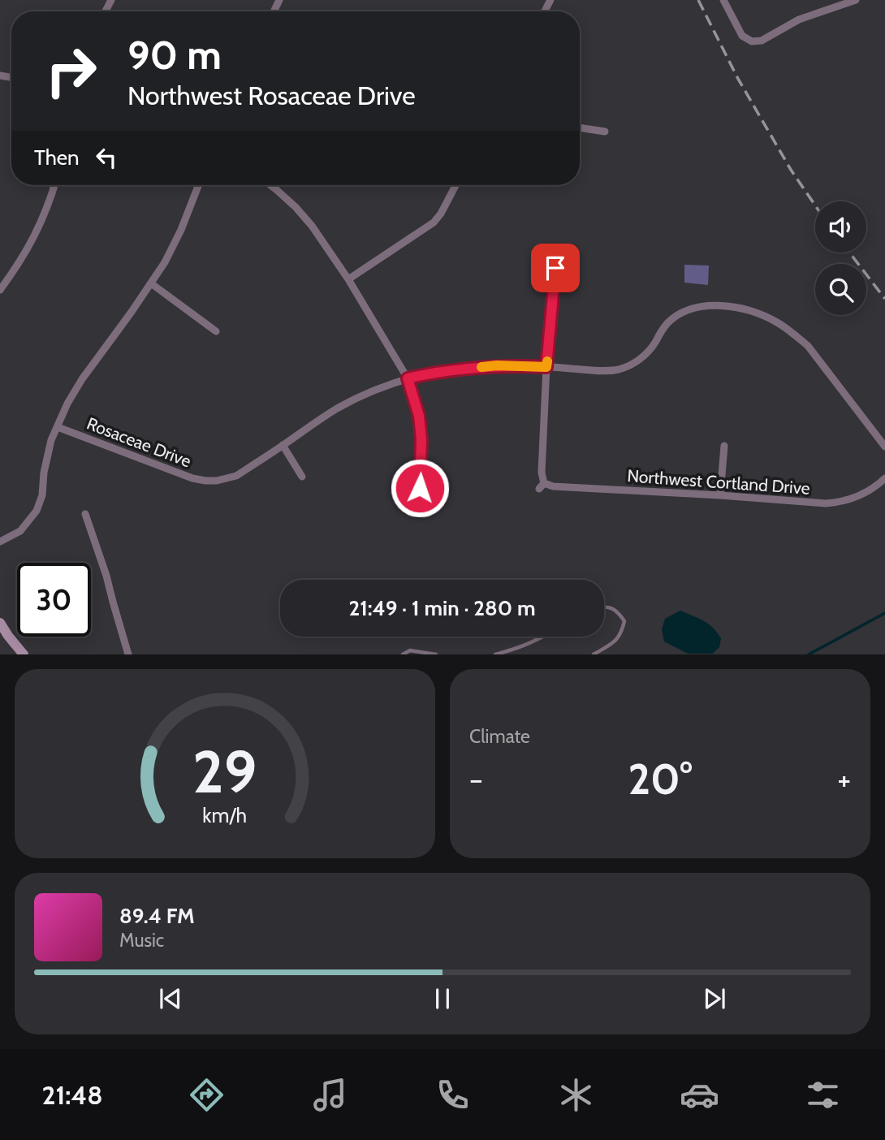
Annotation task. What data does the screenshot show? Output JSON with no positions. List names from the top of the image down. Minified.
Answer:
{"streets":{"street":["Rosaceae Drive","Northwest Cortland Drive"]},"page":{"turn":["90 m","Northwest Rosaceae Drive"],"then":"Then","limit":"30","trip":"21:49 · 1 min · 280 m","tile":"Climate","heat":["−","20°","+"],"song":["89.4 FM","Music"],"tabs":"21:48","gauge":["29","km/h"]}}
